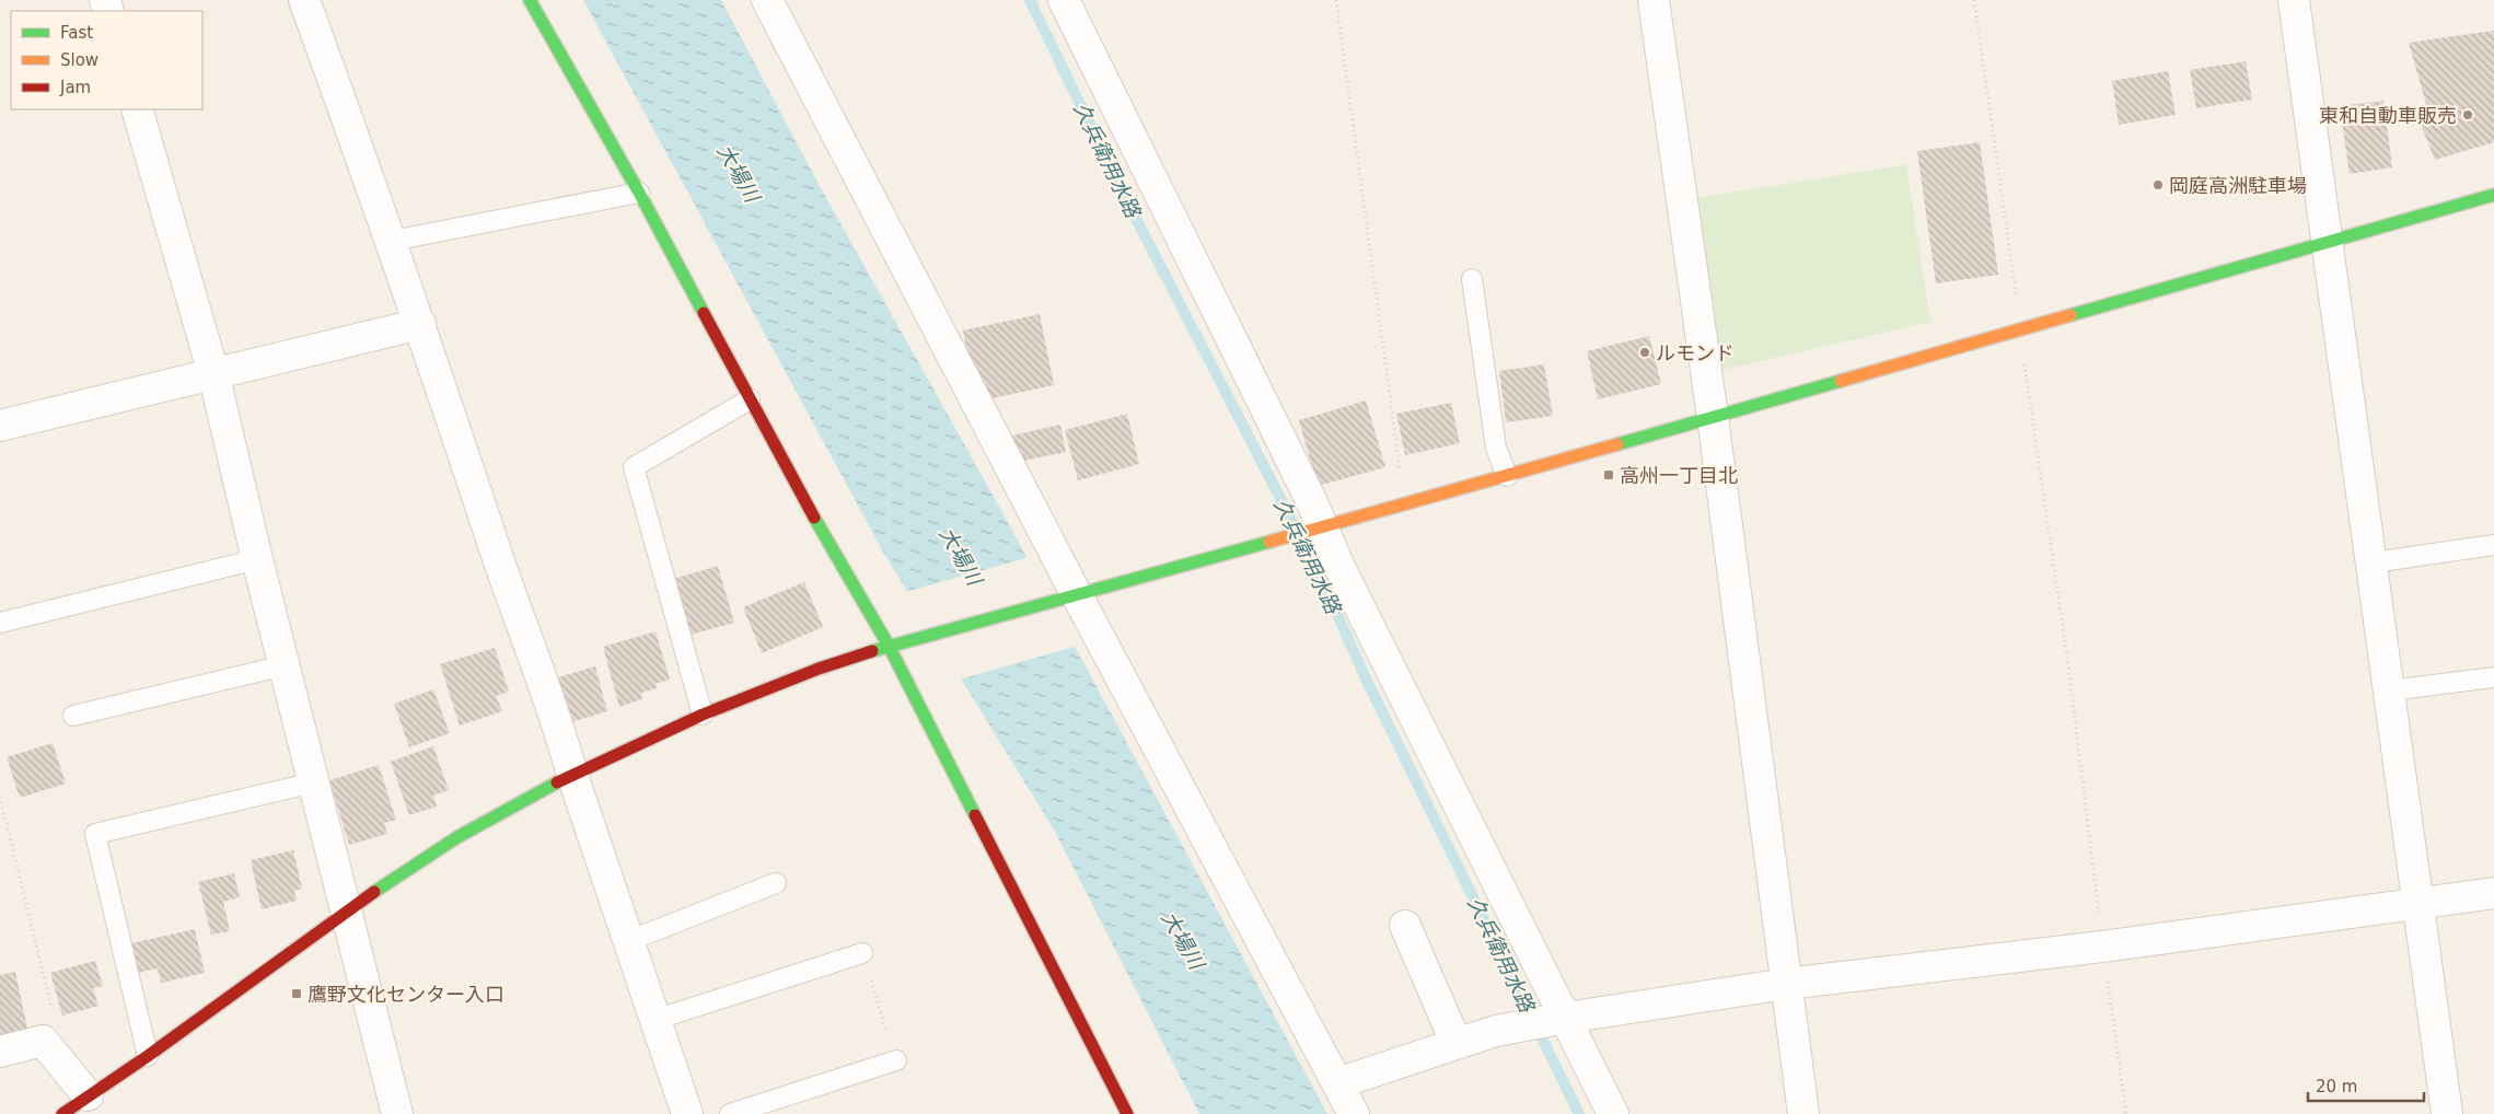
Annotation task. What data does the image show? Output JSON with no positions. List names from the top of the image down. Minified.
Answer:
{"water":["久兵衛用水路","大場川"],"places":{"other":["東和自動車販売","岡庭高洲駐車場","ルモンド"],"transit":["高州一丁目北","鷹野文化センター入口"]},"legend":["Fast","Slow","Jam"],"scale_bar":"20 m"}
